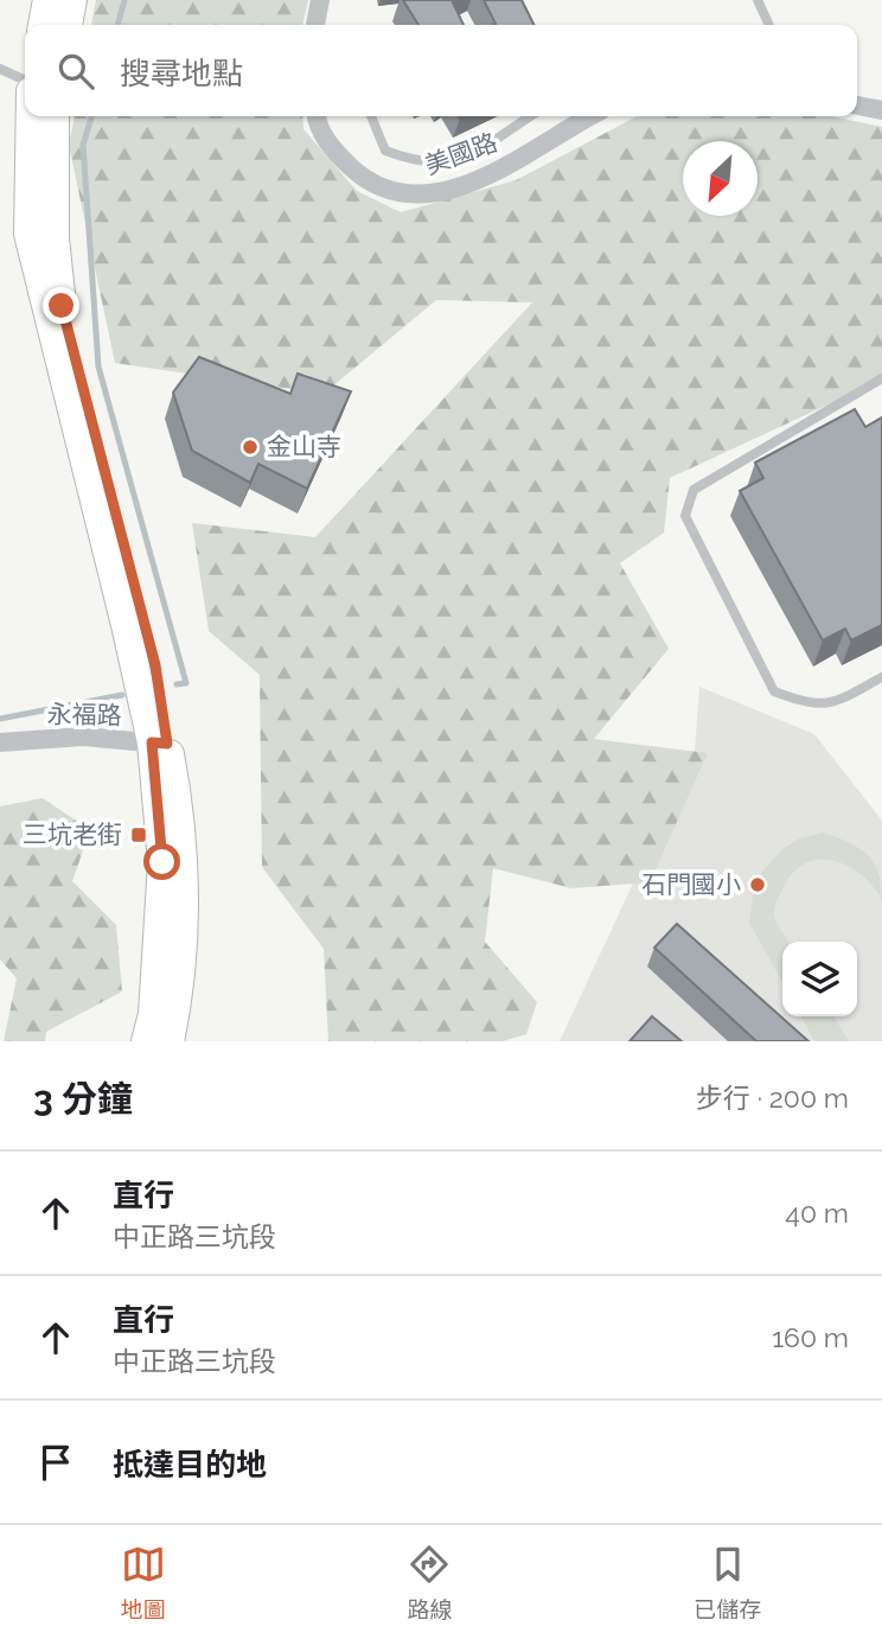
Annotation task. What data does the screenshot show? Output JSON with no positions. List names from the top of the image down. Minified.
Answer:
{"streets":{"street":["美國路","永福路"]},"places":{"other":["金山寺","石門國小"],"transit":["三坑老街"]},"north":"bottom left","page":{"search":"搜尋地點","heading":["3 分鐘","步行 · 200 m"],"list":[["直行","中正路三坑段","40 m"],["直行","中正路三坑段","160 m"],"抵達目的地"],"nav":["地圖","路線","已儲存"]}}
